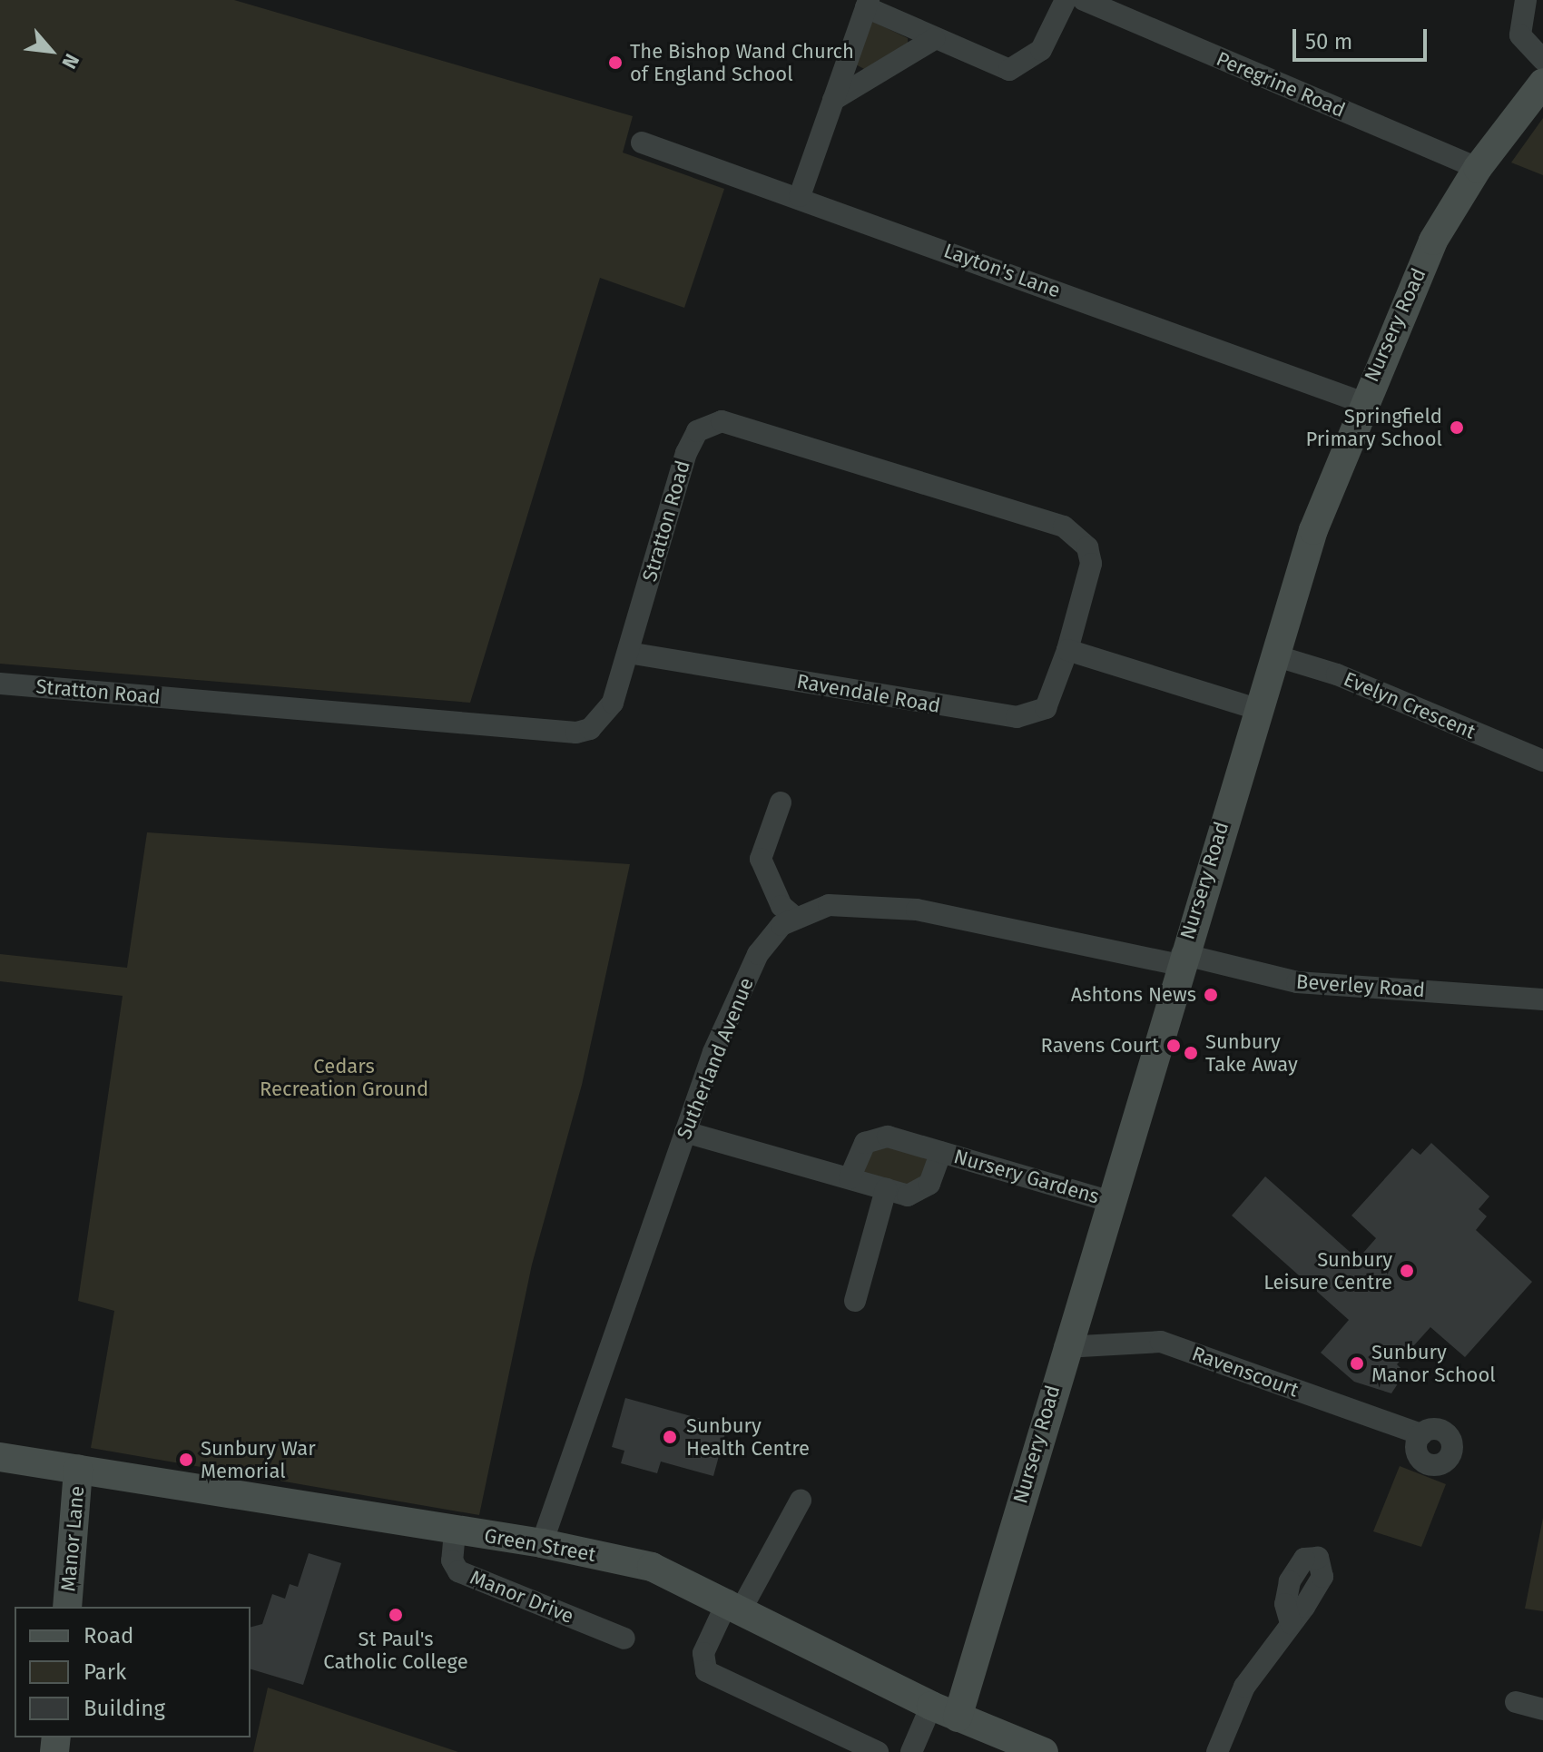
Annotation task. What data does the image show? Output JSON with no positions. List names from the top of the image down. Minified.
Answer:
{"streets":{"street":["Peregrine Road","Layton's Lane","Nursery Road","Stratton Road","Ravendale Road","Evelyn Crescent","Beverley Road","Sutherland Avenue","Nursery Gardens","Ravenscourt","Manor Lane","Green Street","Manor Drive"]},"crossings":[["Peregrine Road","Nursery Road"],["Layton's Lane","Nursery Road"],["Nursery Road","Evelyn Crescent"],["Nursery Road","Beverley Road"],["Nursery Road","Nursery Gardens"],["Nursery Road","Ravenscourt"],["Nursery Road","Green Street"],["Stratton Road","Ravendale Road"],["Sutherland Avenue","Nursery Gardens"],["Sutherland Avenue","Green Street"],["Manor Lane","Green Street"],["Green Street","Manor Drive"]],"parks":["Cedars Recreation Ground"],"places":["The Bishop Wand Church of England School","Springfield Primary School","Ashtons News","Ravens Court","Sunbury Take Away","Sunbury Leisure Centre","Sunbury Manor School","Sunbury Health Centre","Sunbury War Memorial","St Paul's Catholic College"],"legend":["Road","Park","Building"],"scale_bar":"50 m","north":"bottom right"}
